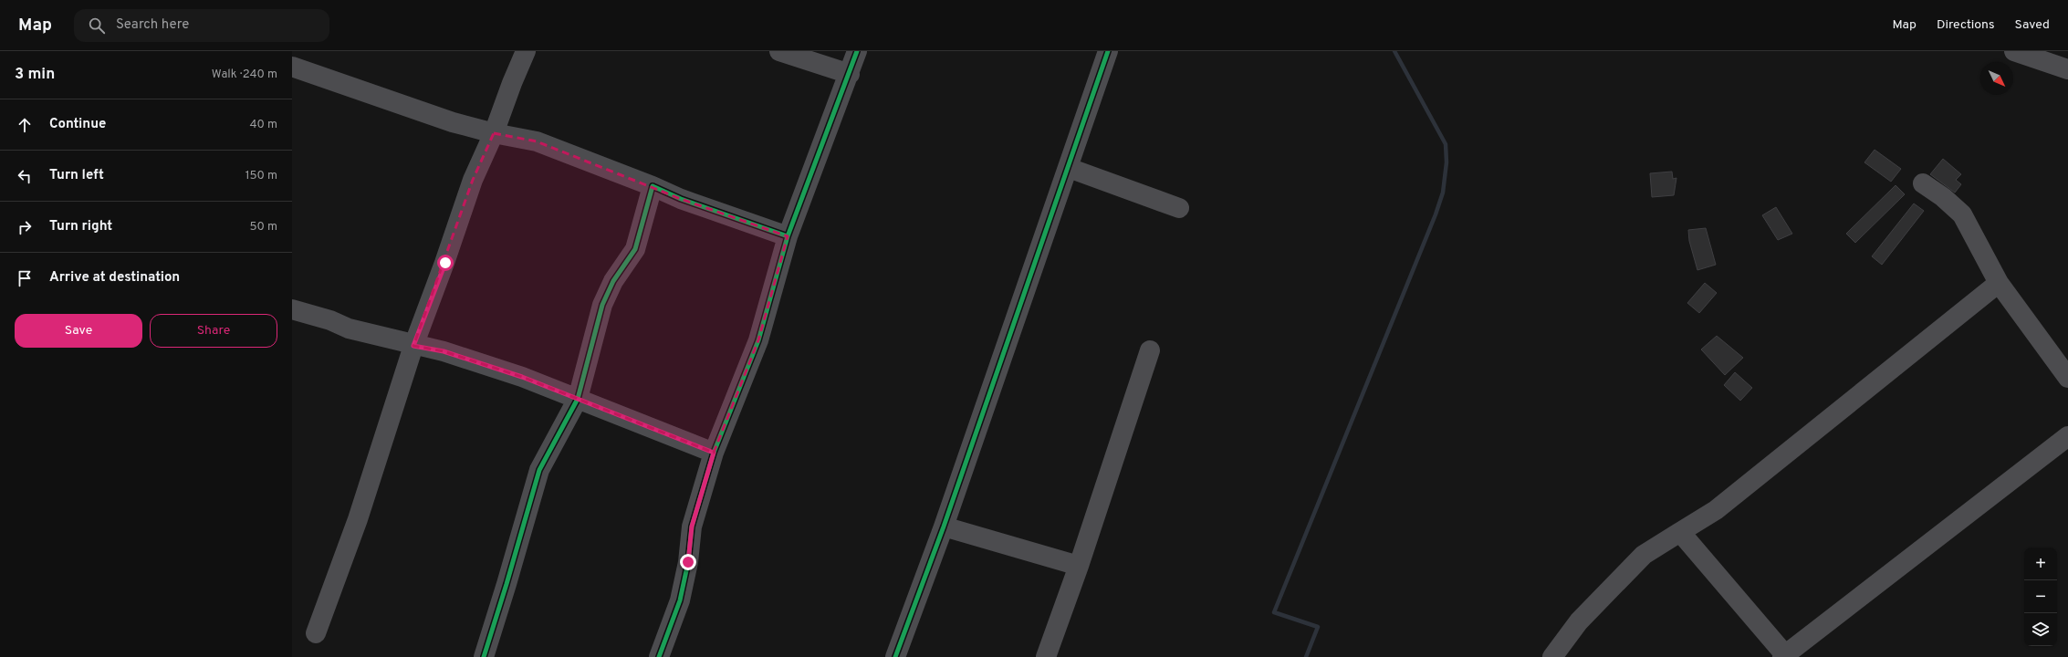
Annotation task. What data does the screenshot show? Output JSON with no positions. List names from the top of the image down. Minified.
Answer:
{"north":"bottom right","page":{"header":"Map","search":"Search here","nav":["Map","Directions","Saved"],"heading":["3 min","Walk · 240 m"],"list":[["Continue","40 m"],["Turn left","150 m"],["Turn right","50 m"],"Arrive at destination"],"buttons":["Save","Share"],"map_buttons":["+","−"]}}
